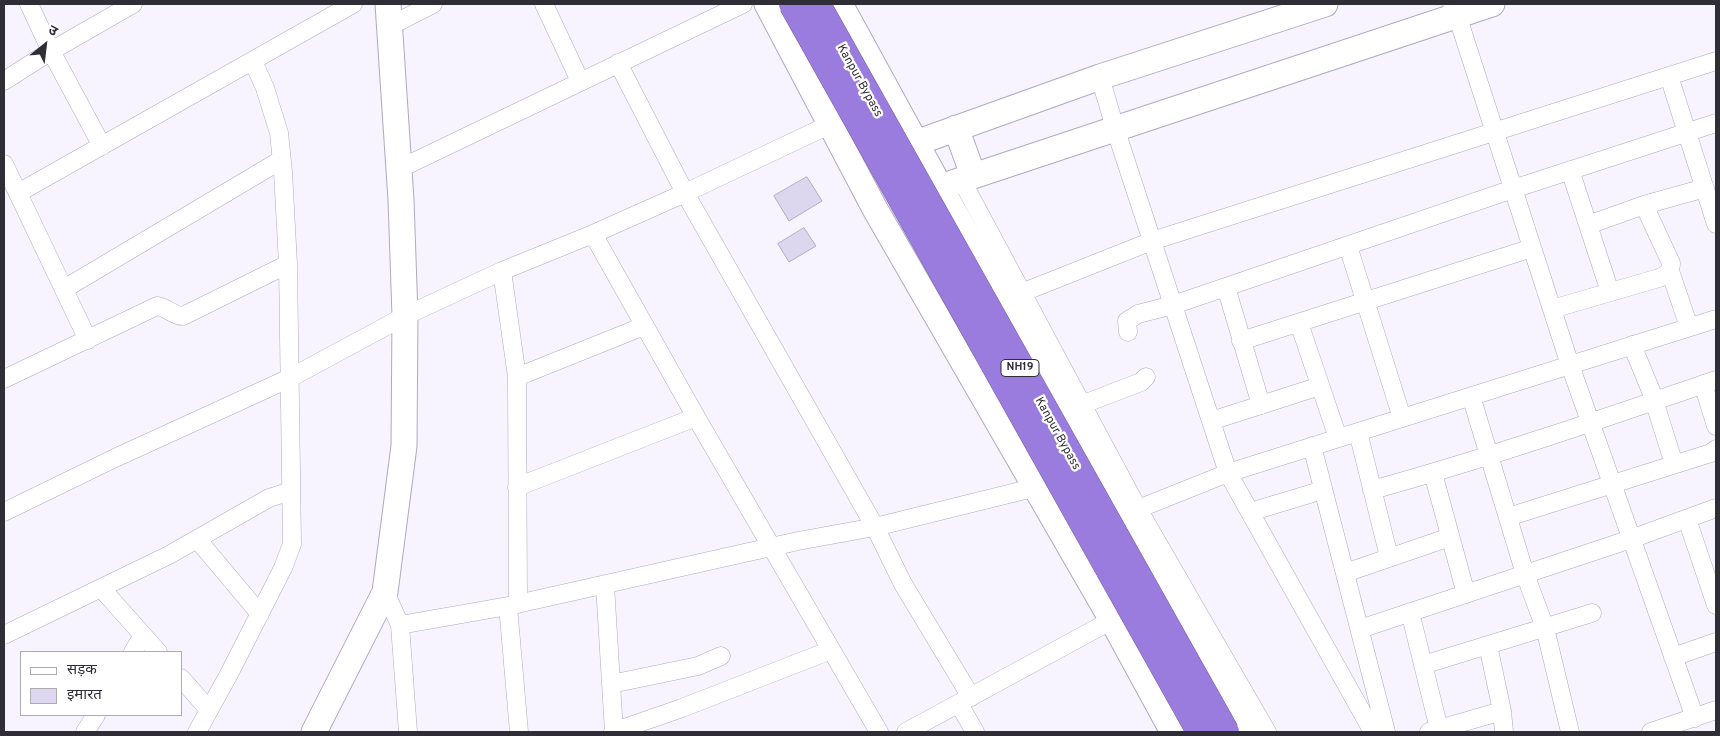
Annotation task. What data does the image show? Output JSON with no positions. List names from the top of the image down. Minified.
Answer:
{"streets":{"highway":["Kanpur Bypass","NH19"]},"legend":["सड़क","इमारत"],"north":"top right"}
